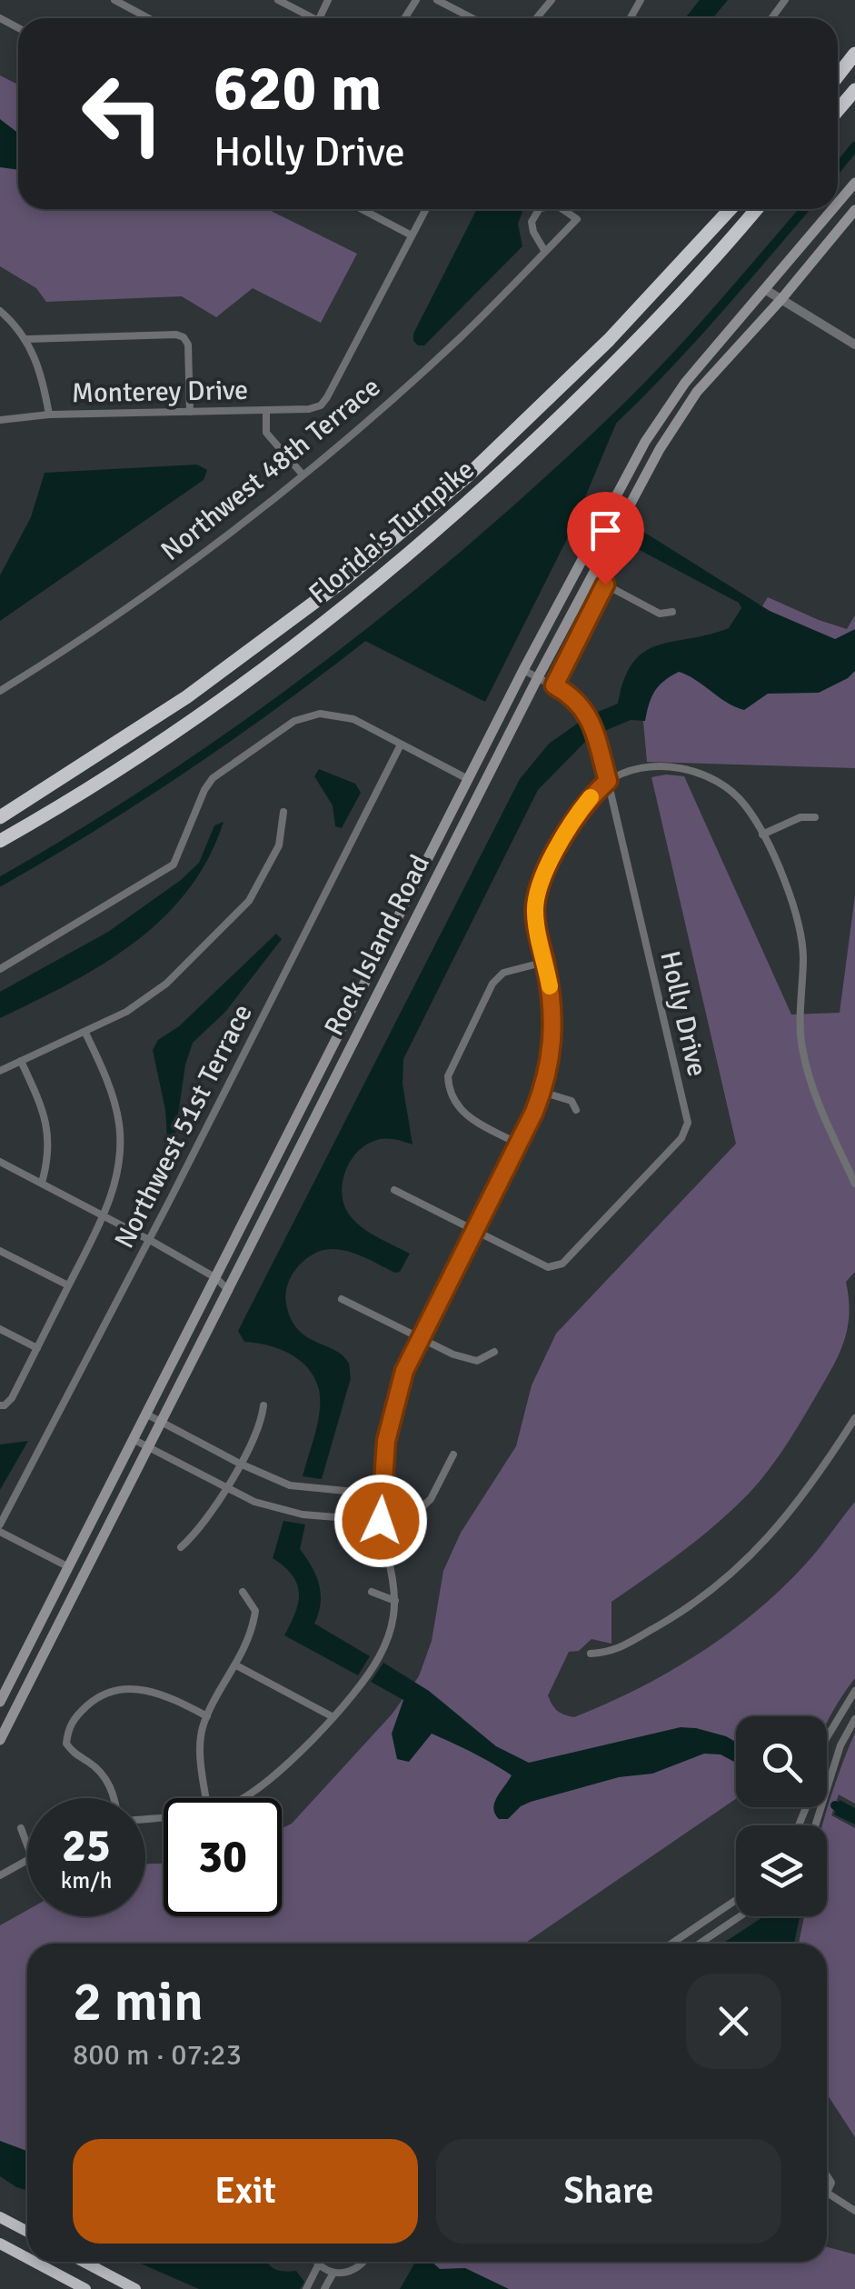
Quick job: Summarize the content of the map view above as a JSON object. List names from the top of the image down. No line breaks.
{"streets":{"highway":["Florida's Turnpike"],"main road":["Rock Island Road"],"street":["Monterey Drive","Northwest 48th Terrace","Holly Drive","Northwest 51st Terrace"]},"crossings":[["Rock Island Road","Holly Drive"]],"page":{"turn":["620 m","Holly Drive"],"speed":"25 km/h","limit":"30","heading":["2 min","800 m · 07:23"],"buttons":["Exit","Share"]}}
